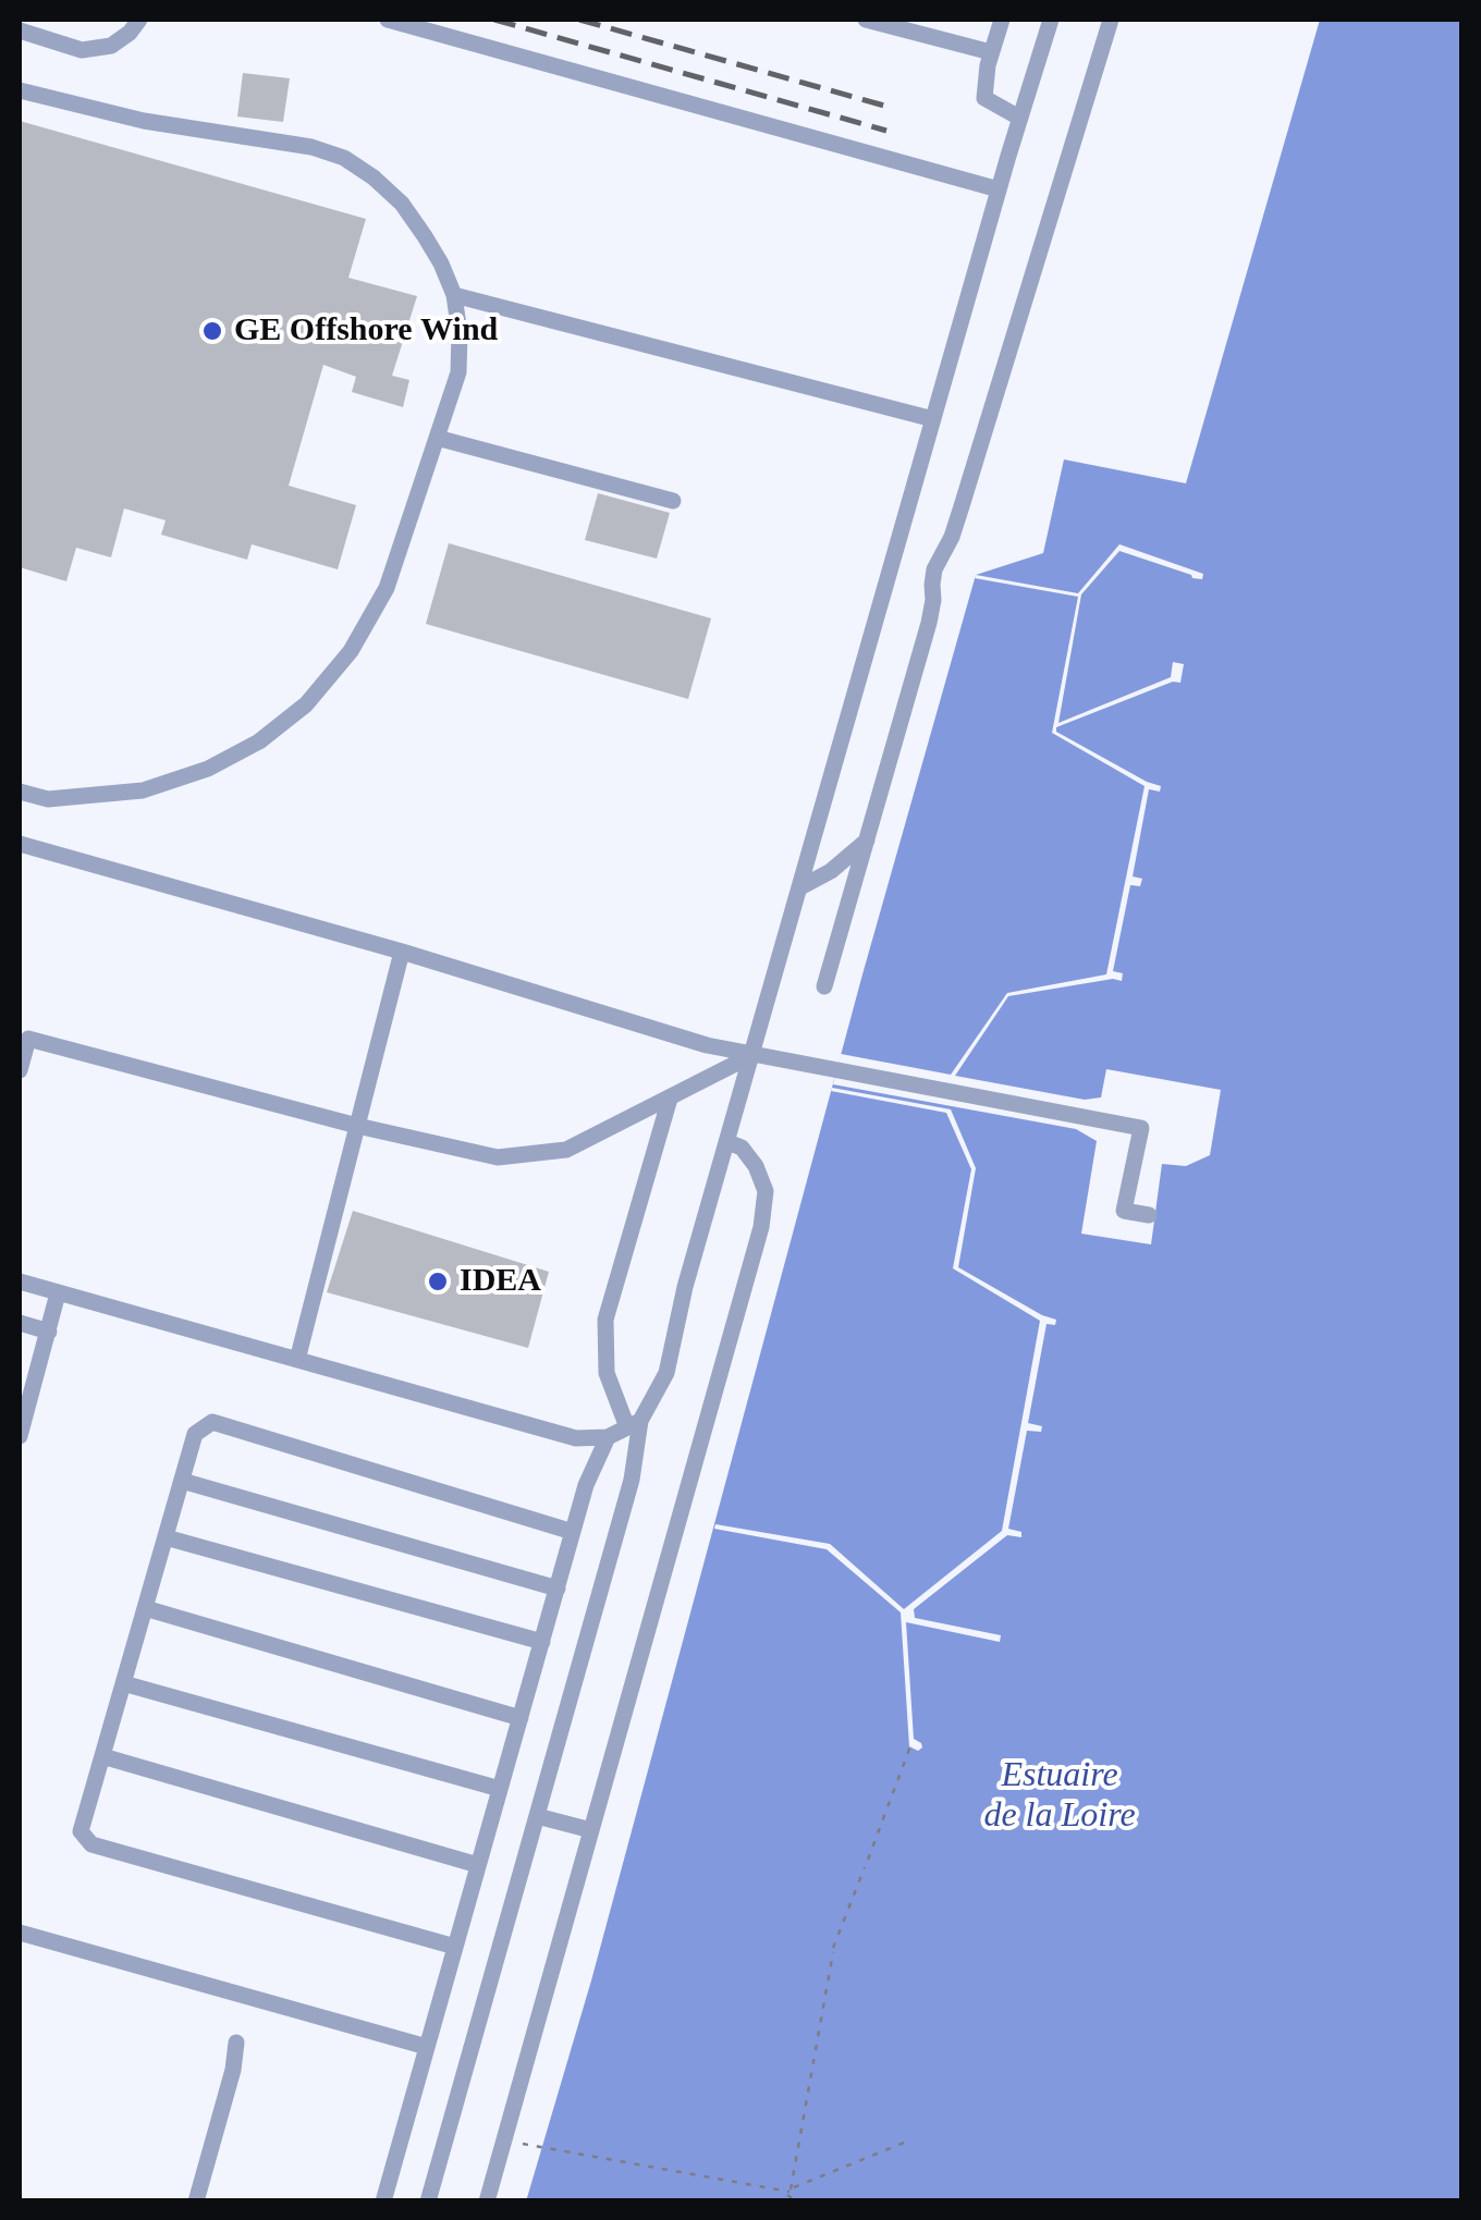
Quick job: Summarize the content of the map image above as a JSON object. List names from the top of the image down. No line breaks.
{"water":["Estuaire de la Loire"],"places":["GE Offshore Wind","IDEA"]}
